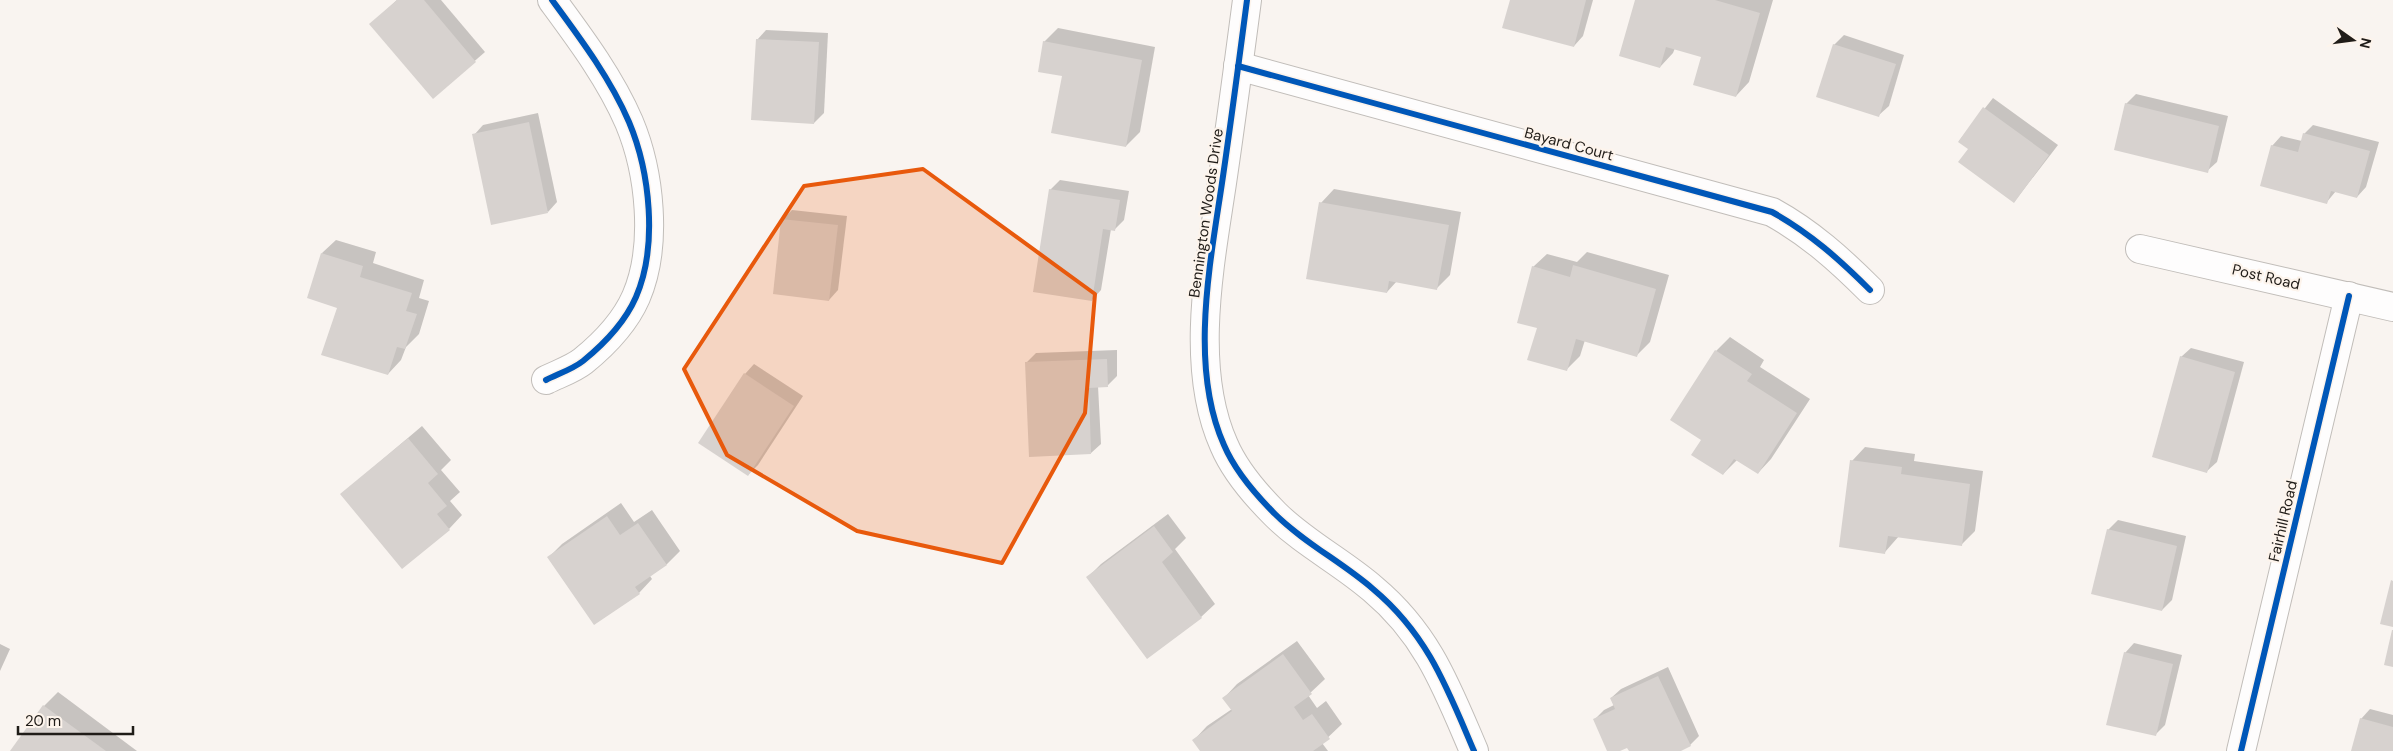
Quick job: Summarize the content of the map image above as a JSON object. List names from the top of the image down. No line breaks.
{"streets":{"street":["Bayard Court","Bennington Woods Drive","Post Road","Fairhill Road"]},"crossings":[["Bayard Court","Bennington Woods Drive"],["Post Road","Fairhill Road"]],"scale_bar":"20 m","north":"right"}
